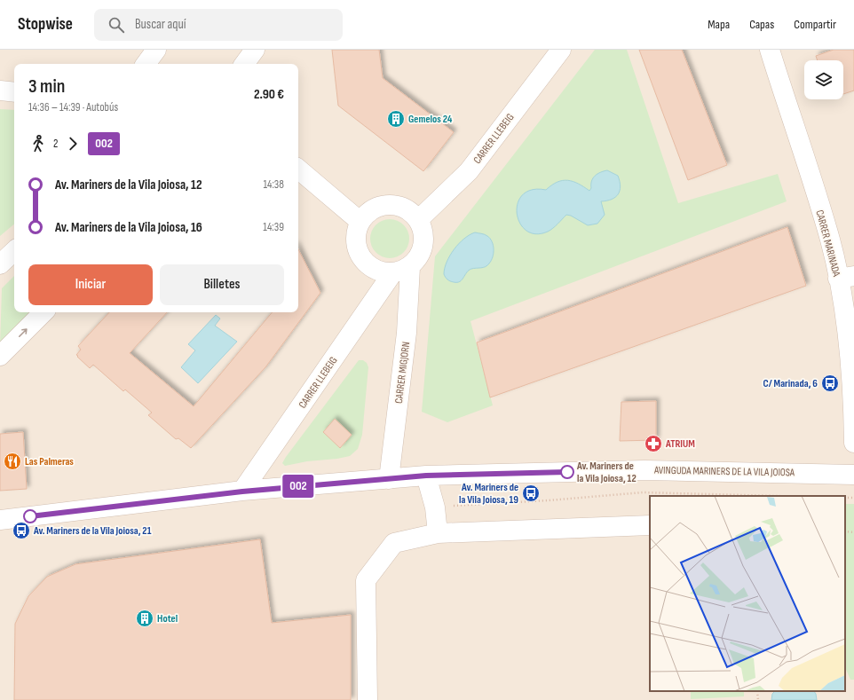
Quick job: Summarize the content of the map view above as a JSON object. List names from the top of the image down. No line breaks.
{"streets":{"street":["CARRER LLEBEIG","CARRER MARINADA","CARRER MIGJORN","AVINGUDA MARINERS DE LA VILA JOIOSA"]},"crossings":[["CARRER LLEBEIG","CARRER MIGJORN"],["CARRER LLEBEIG","AVINGUDA MARINERS DE LA VILA JOIOSA"],["CARRER MIGJORN","AVINGUDA MARINERS DE LA VILA JOIOSA"]],"places":{"building":["Gemelos 24","Hotel"],"bus stop":["C/ Marinada, 6","Av. Mariners de la Vila Joiosa, 19","Av. Mariners de la Vila Joiosa, 21"],"pharmacy":["ATRIUM"],"restaurant":["Las Palmeras"],"other":["Av. Mariners de la Vila Joiosa, 12"]},"lines":["bus line 002"],"page":{"header":"Stopwise","search":"Buscar aquí","nav":["Mapa","Capas","Compartir"],"on_map":"002","heading":["3 min","14:36 – 14:39 · Autobús","2.90 €"],"legs":["2","002"],"list":[{"name":"Av. Mariners de la Vila Joiosa, 12","value":"14:38"},{"name":"Av. Mariners de la Vila Joiosa, 16","value":"14:39"}],"buttons":["Iniciar","Billetes"]}}
